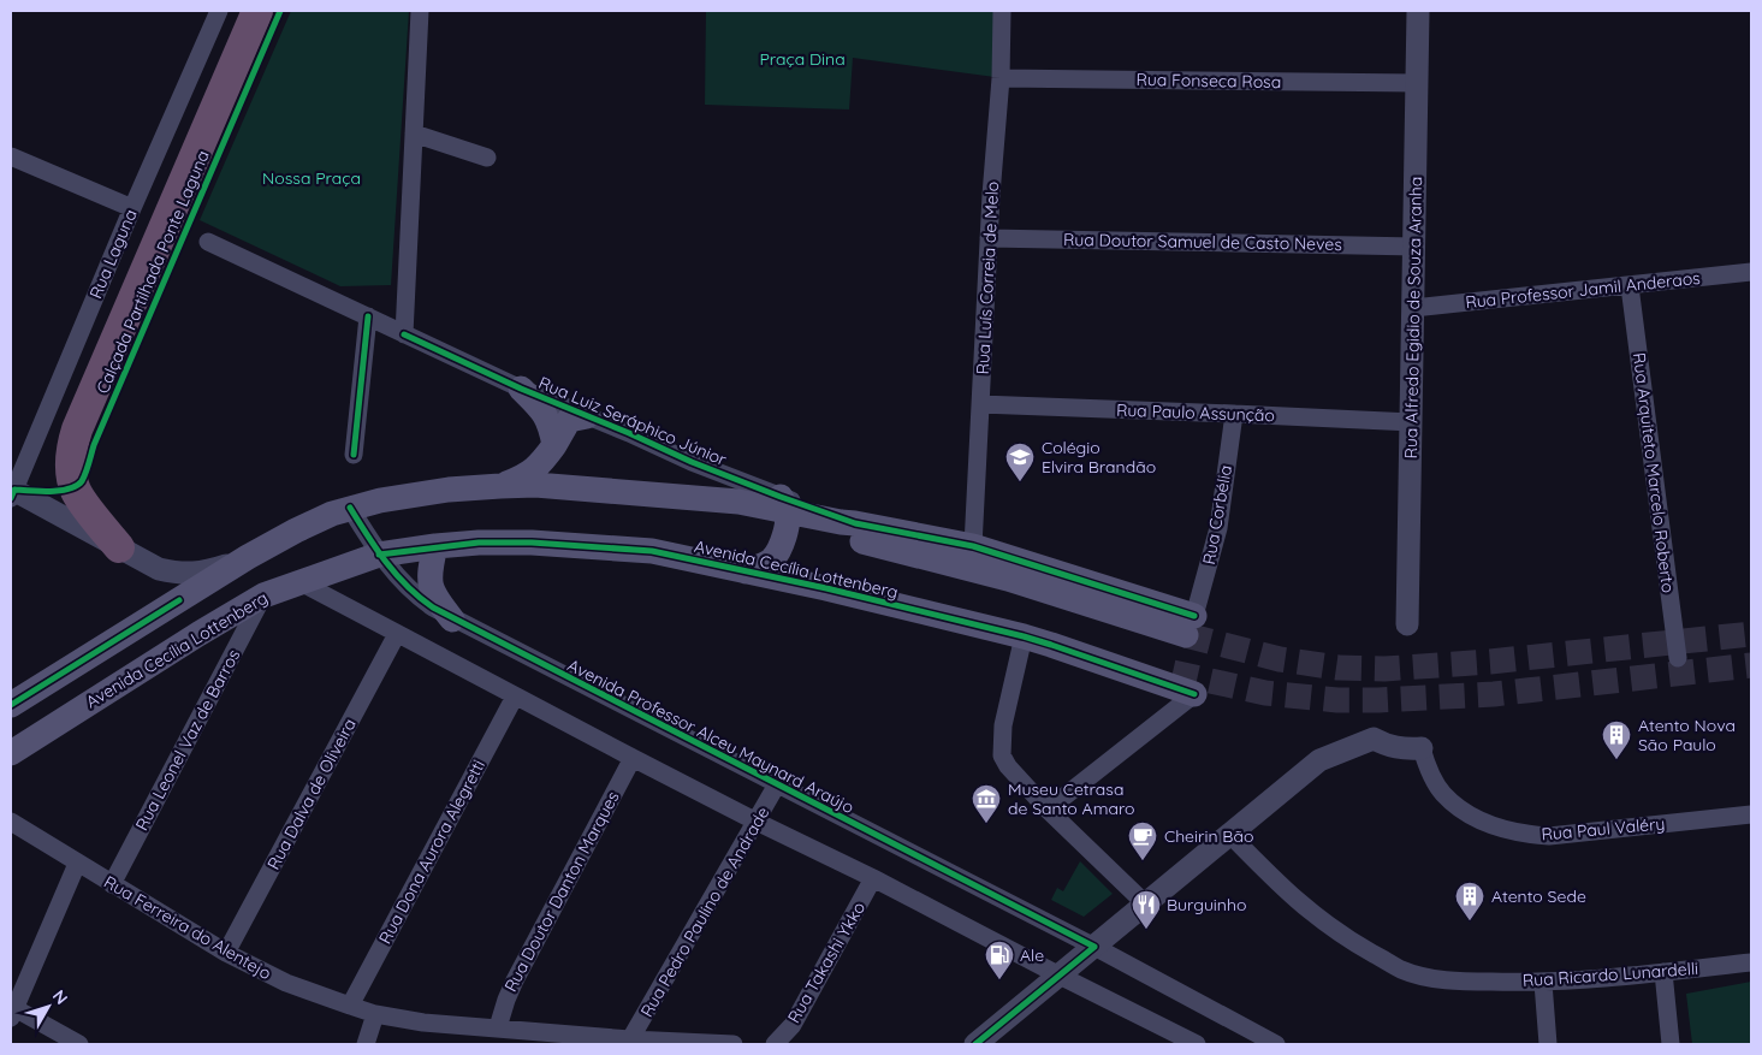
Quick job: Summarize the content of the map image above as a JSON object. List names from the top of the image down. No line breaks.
{"streets":{"main road":["Avenida Cecília Lottenberg"],"street":["Rua Fonseca Rosa","Rua Doutor Samuel de Casto Neves","Rua Laguna","Rua Luís Correia de Melo","Rua Professor Jamil Anderaos","Rua Alfredo Egidio de Souza Aranha","Rua Paulo Assunção","Rua Luiz Seráphico Júnior","Rua Arquiteto Marcelo Roberto","Rua Corbélia","Avenida Professor Alceu Maynard Araújo","Rua Leonel Vaz de Barros","Rua Dalva de Oliveira","Rua Paul Valéry","Rua Dona Aurora Alegretti","Rua Doutor Danton Marques","Rua Pedro Paulino de Andrade","Rua Ferreira do Alentejo","Rua Takashi Ykko","Rua Ricardo Lunardelli"],"cycle path":["Calçada Partilhada Ponte Laguna"]},"crossings":[["Rua Fonseca Rosa","Rua Luís Correia de Melo"],["Rua Fonseca Rosa","Rua Alfredo Egidio de Souza Aranha"],["Rua Doutor Samuel de Casto Neves","Rua Luís Correia de Melo"],["Rua Doutor Samuel de Casto Neves","Rua Alfredo Egidio de Souza Aranha"],["Rua Luís Correia de Melo","Rua Paulo Assunção"],["Rua Professor Jamil Anderaos","Rua Alfredo Egidio de Souza Aranha"],["Rua Professor Jamil Anderaos","Rua Arquiteto Marcelo Roberto"],["Rua Alfredo Egidio de Souza Aranha","Rua Paulo Assunção"],["Rua Paulo Assunção","Rua Corbélia"],["Avenida Cecília Lottenberg","Avenida Professor Alceu Maynard Araújo"],["Avenida Cecília Lottenberg","Rua Leonel Vaz de Barros"],["Avenida Professor Alceu Maynard Araújo","Rua Pedro Paulino de Andrade"],["Rua Leonel Vaz de Barros","Rua Ferreira do Alentejo"],["Rua Dalva de Oliveira","Rua Ferreira do Alentejo"],["Rua Dona Aurora Alegretti","Rua Ferreira do Alentejo"],["Rua Doutor Danton Marques","Rua Ferreira do Alentejo"],["Rua Pedro Paulino de Andrade","Rua Ferreira do Alentejo"]],"parks":["Praça Dina","Nossa Praça"],"places":{"school or university":["Colégio Elvira Brandão"],"building":["Atento Nova São Paulo","Atento Sede"],"museum":["Museu Cetrasa de Santo Amaro"],"cafe":["Cheirin Bão"],"restaurant":["Burguinho"],"fuel station":["Ale"]},"north":"top right"}
